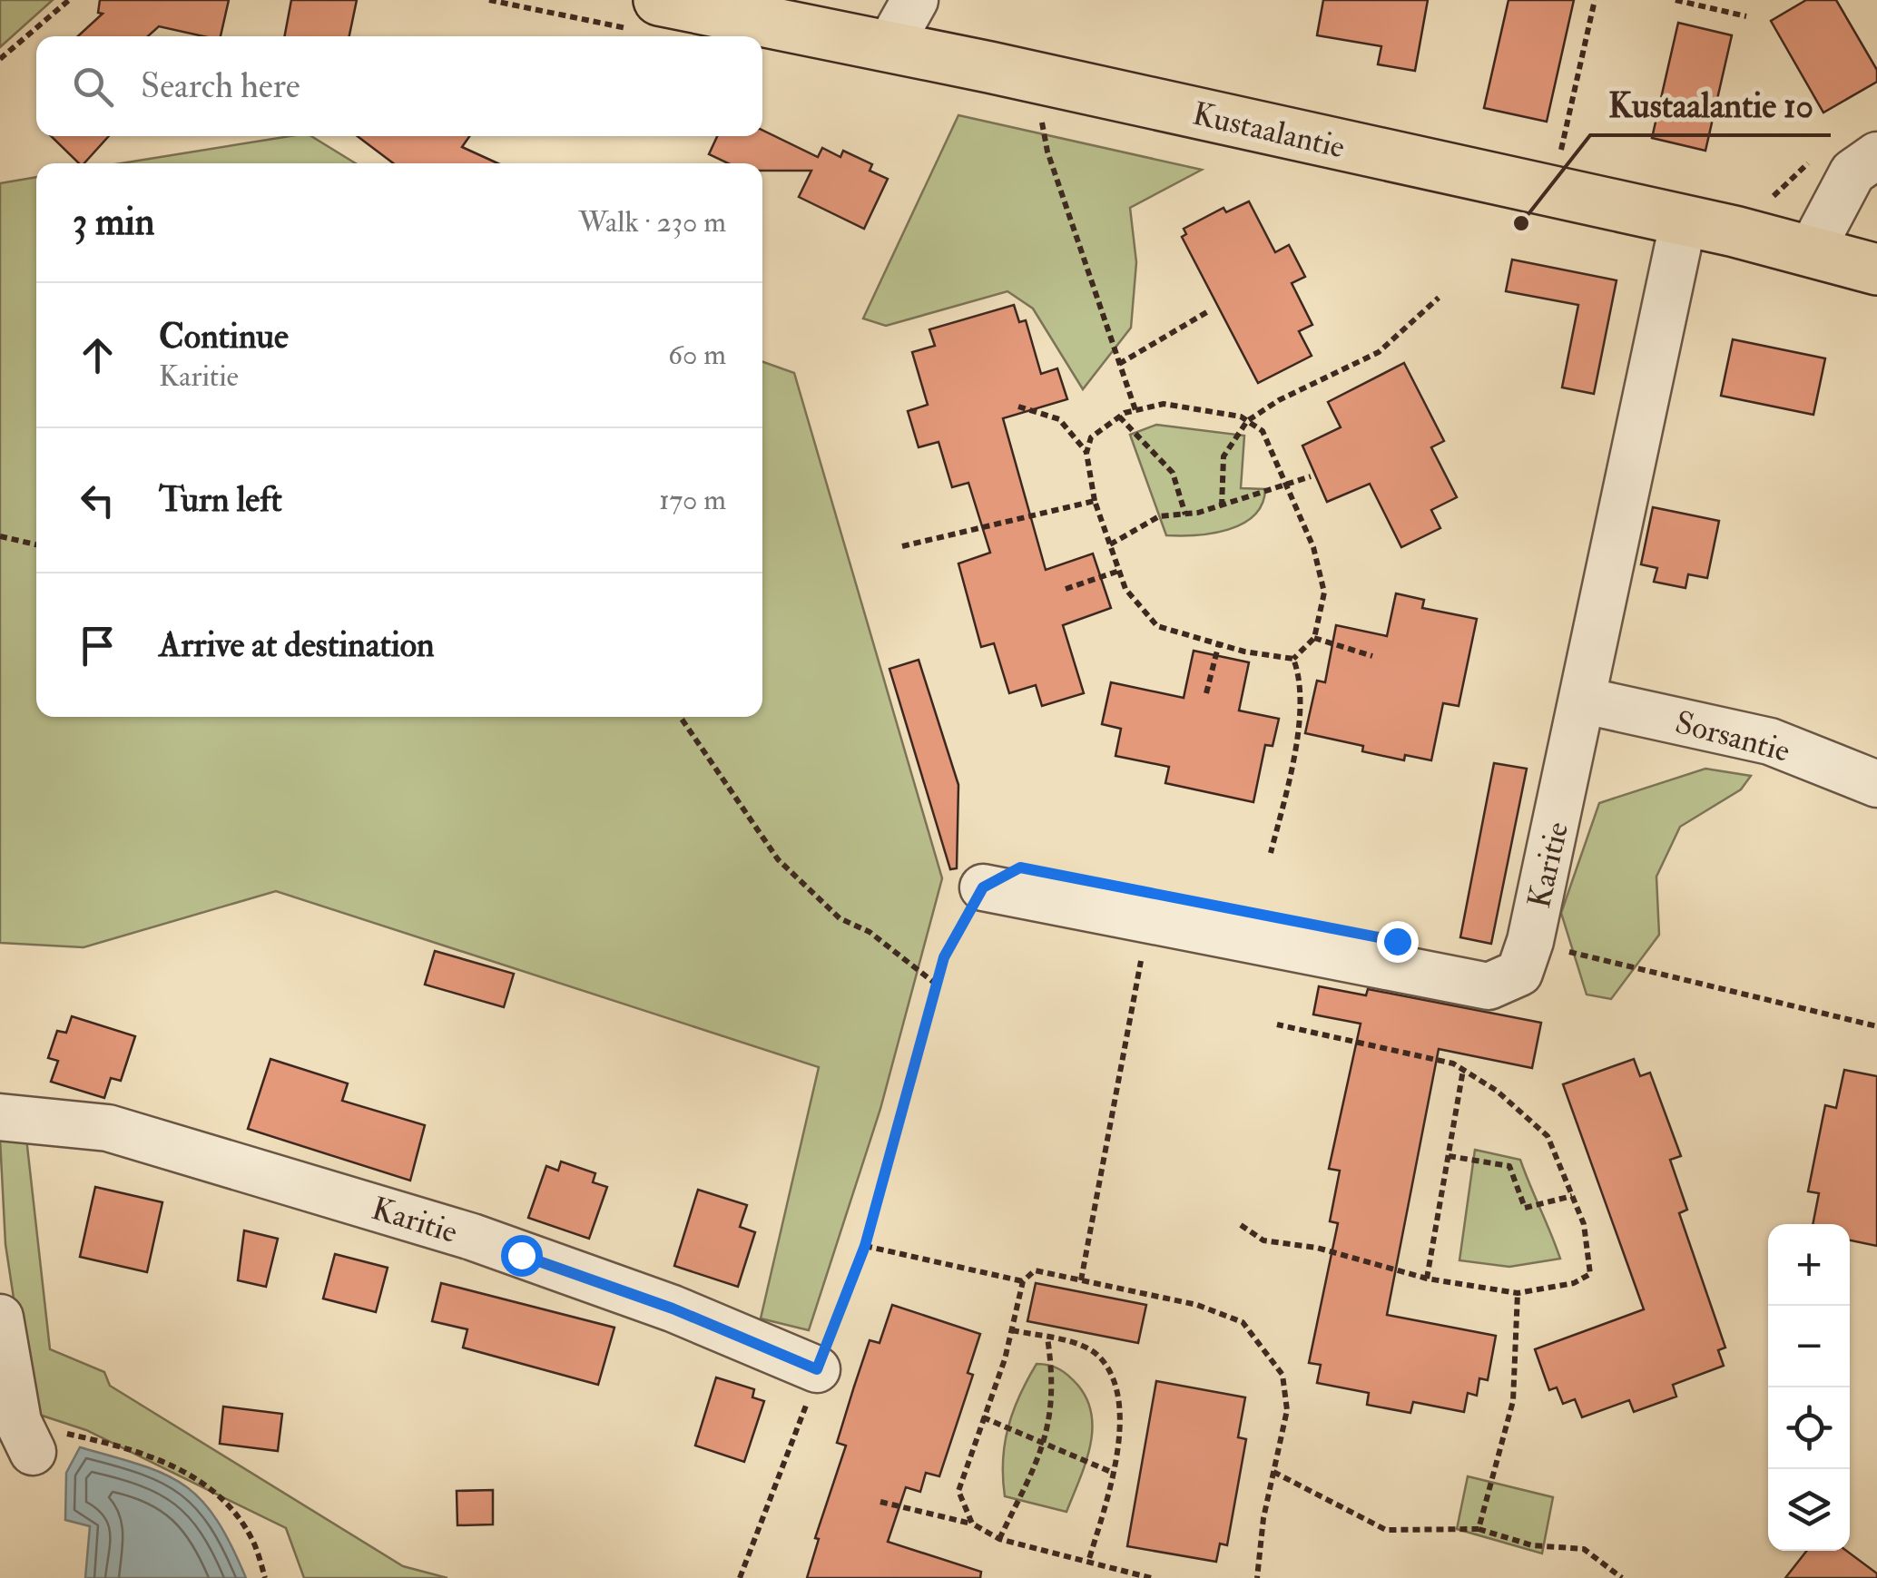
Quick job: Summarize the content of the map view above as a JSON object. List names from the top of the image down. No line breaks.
{"streets":{"main road":["Kustaalantie"],"street":["Sorsantie","Karitie"]},"crossings":[["Kustaalantie","Karitie"],["Sorsantie","Karitie"]],"places":["Kustaalantie 10"],"page":{"search":"Search here","heading":["3 min","Walk · 230 m"],"list":[["Continue","Karitie","60 m"],["Turn left","170 m"],"Arrive at destination"],"map_buttons":["+","−"]}}
